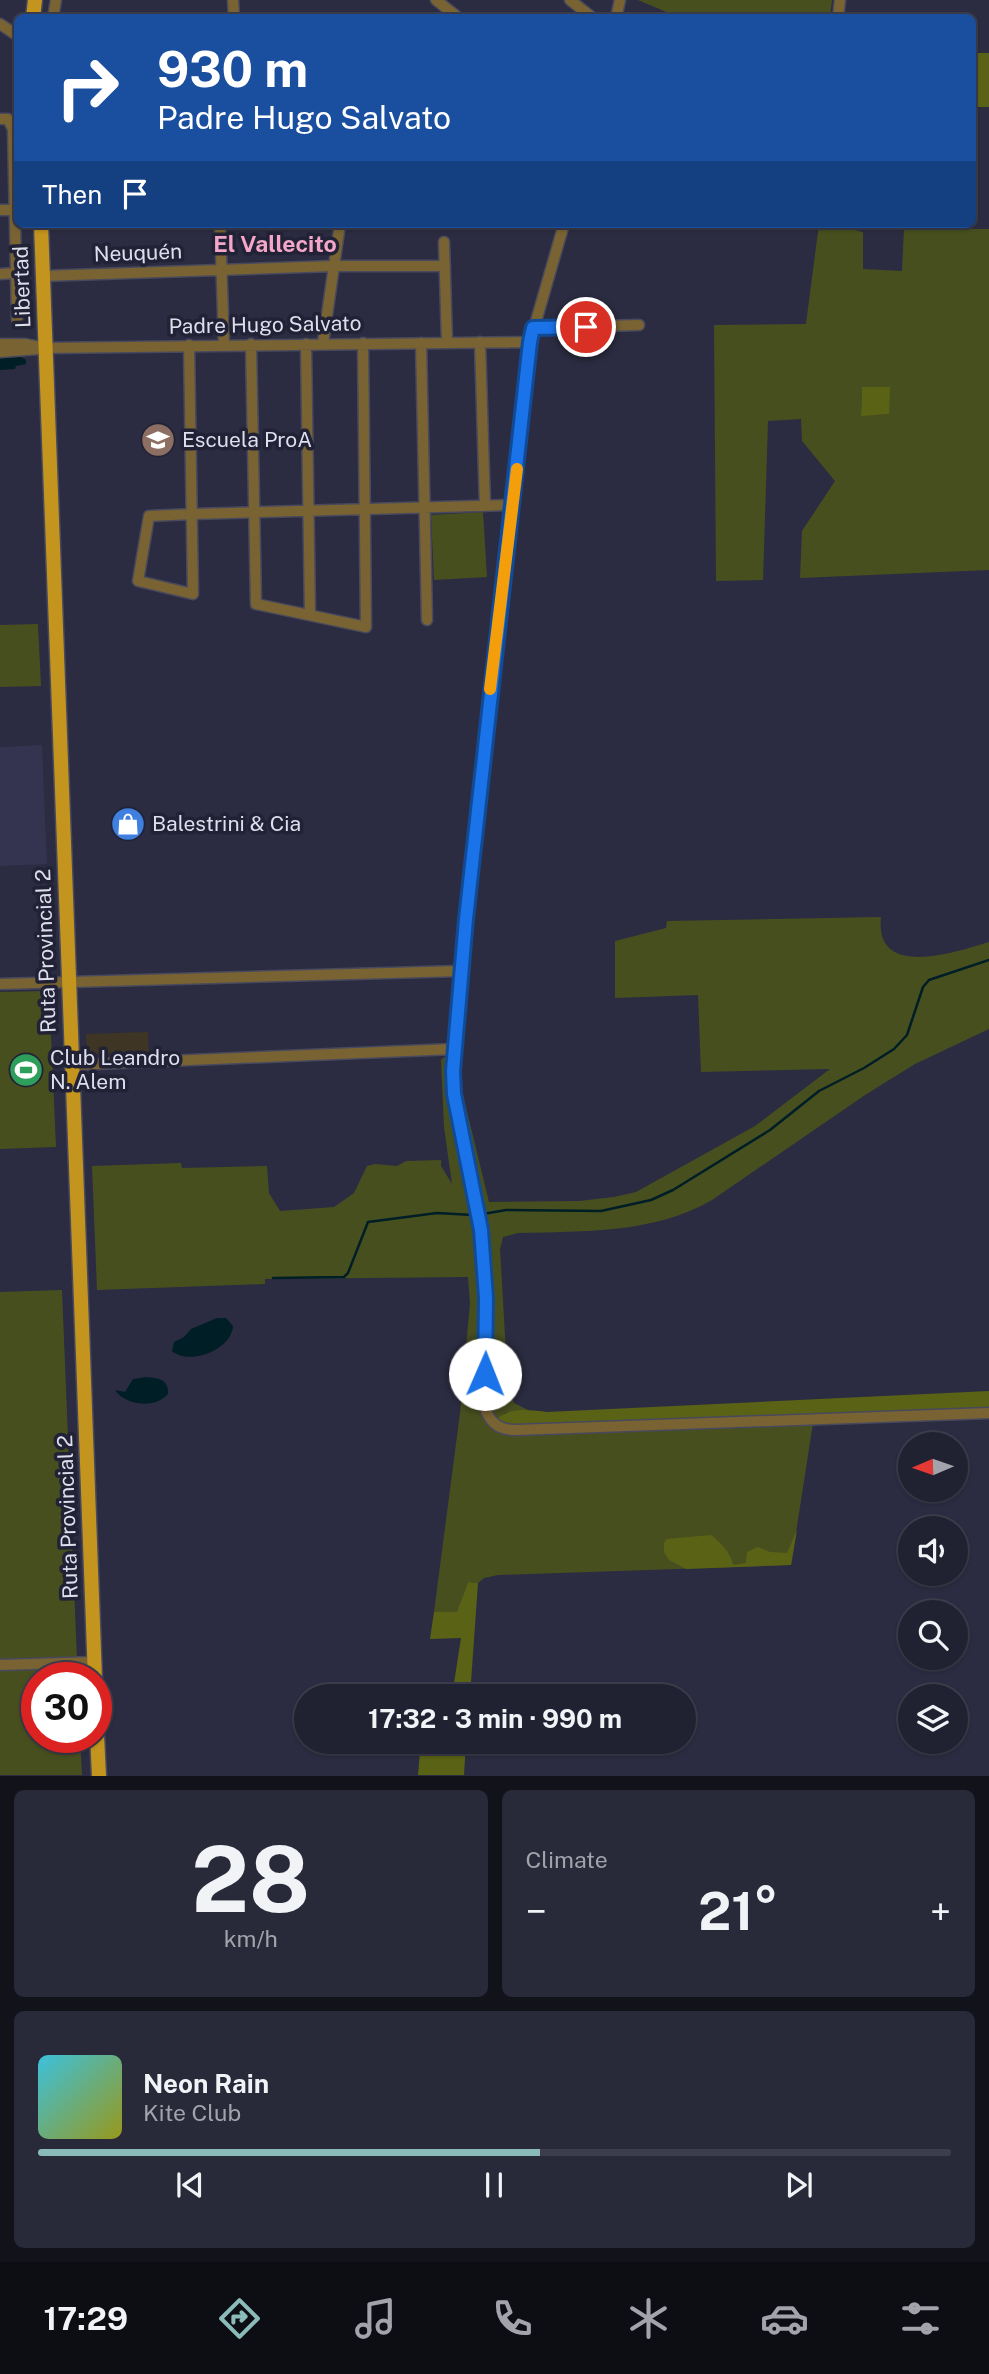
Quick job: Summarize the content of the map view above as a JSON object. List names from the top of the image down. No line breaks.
{"streets":{"main road":["Libertad","Ruta Provincial 2"],"street":["Neuquén","Padre Hugo Salvato"]},"crossings":[["Neuquén","Libertad"],["Libertad","Padre Hugo Salvato"],["Libertad","Ruta Provincial 2"],["Padre Hugo Salvato","Ruta Provincial 2"]],"districts":["El Vallecito"],"places":{"school or university":["Escuela ProA"],"shop":["Balestrini & Cia"],"sports":["Club Leandro N. Alem"]},"north":"left","page":{"turn":["930 m","Padre Hugo Salvato"],"then":"Then","limit":"30","trip":"17:32 · 3 min · 990 m","tile":[["28","km/h"],"Climate"],"heat":["−","21°","+"],"song":["Neon Rain","Kite Club"],"tabs":"17:29"}}
